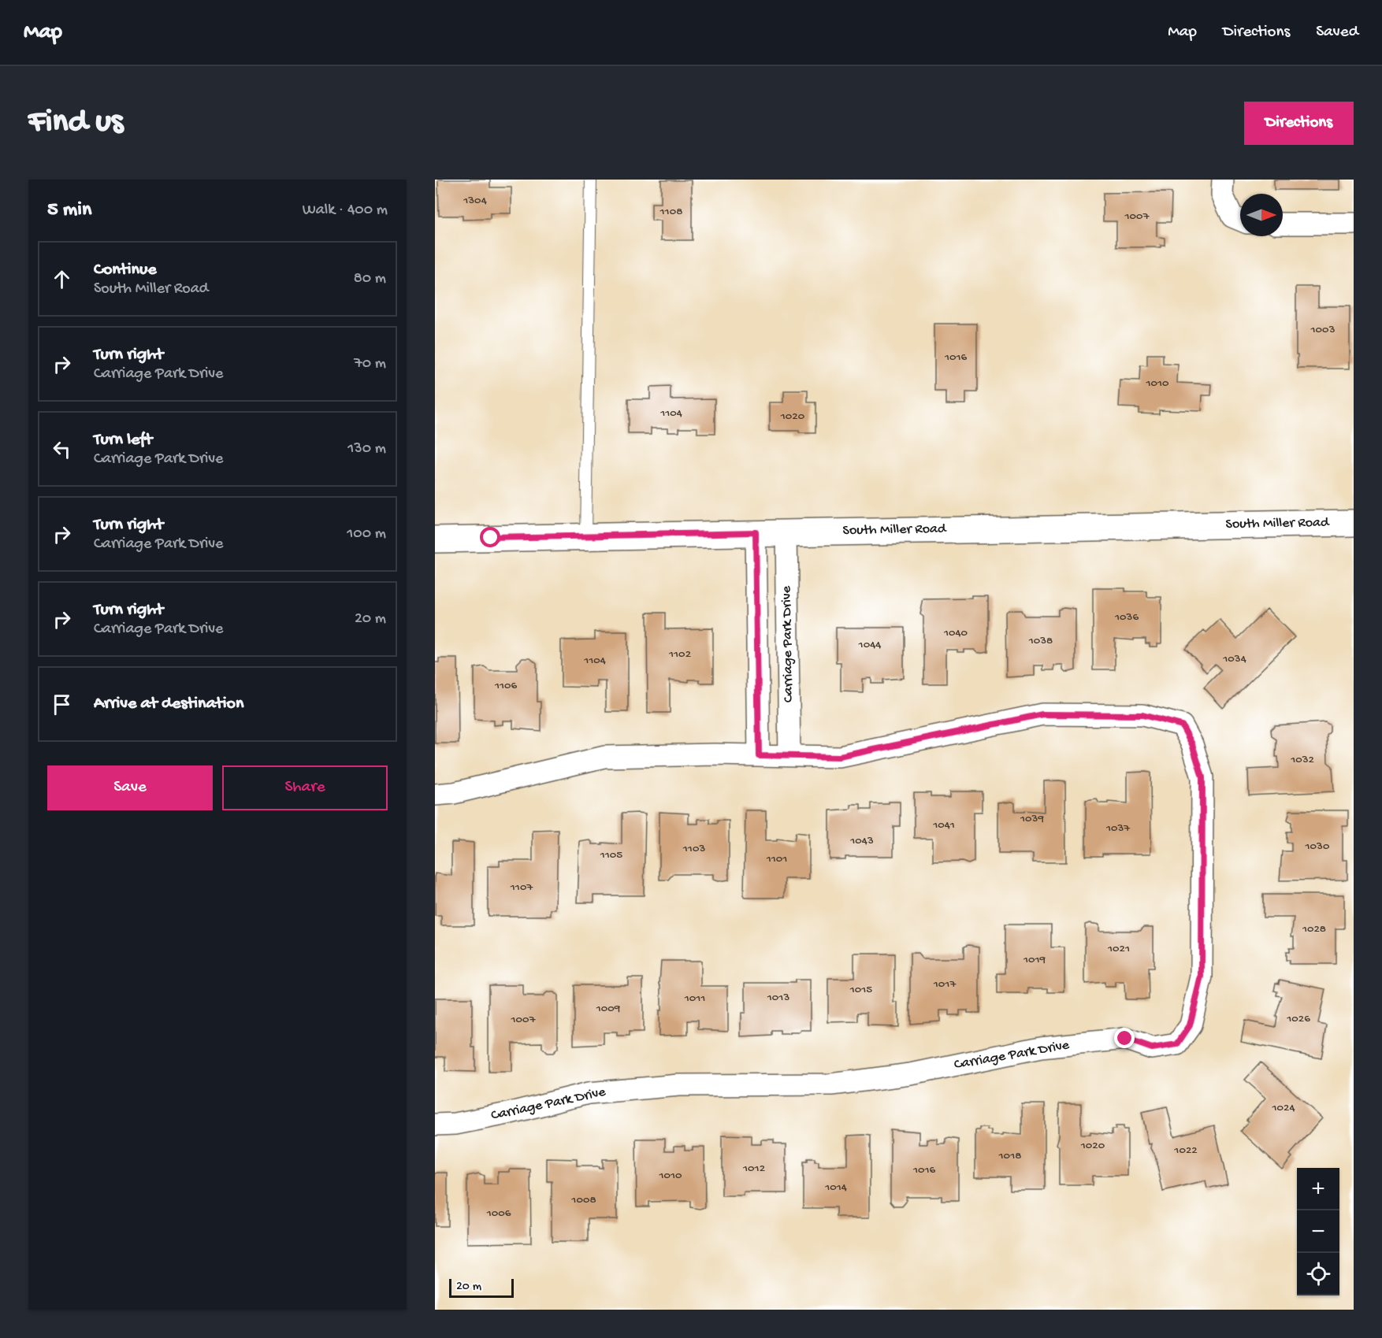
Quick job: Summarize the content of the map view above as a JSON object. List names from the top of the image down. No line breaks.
{"streets":{"street":["South Miller Road","Carriage Park Drive"]},"crossings":[["South Miller Road","Carriage Park Drive"]],"house_numbers":["1304","1108","1007","1003","1016","1010","1104","1020","1036","1040","1038","1044","1102","1034","1104","1106","1032","1039","1041","1037","1043","1030","1103","1105","1101","1107","1028","1021","1019","1017","1015","1013","1011","1009","1026","1007","1024","1020","1022","1018","1012","1016","1010","1014","1008","1006"],"scale_bar":"20 m","north":"right","page":{"header":"Map","nav":["Map","Directions","Saved"],"buttons":["Directions",["Save","Share"]],"title":"Find us","heading":["5 min","Walk · 400 m"],"list":[["Continue","South Miller Road","80 m"],["Turn right","Carriage Park Drive","70 m"],["Turn left","Carriage Park Drive","130 m"],["Turn right","Carriage Park Drive","100 m"],["Turn right","Carriage Park Drive","20 m"],"Arrive at destination"],"map_buttons":["+","−"],"scale":"20 m"}}
